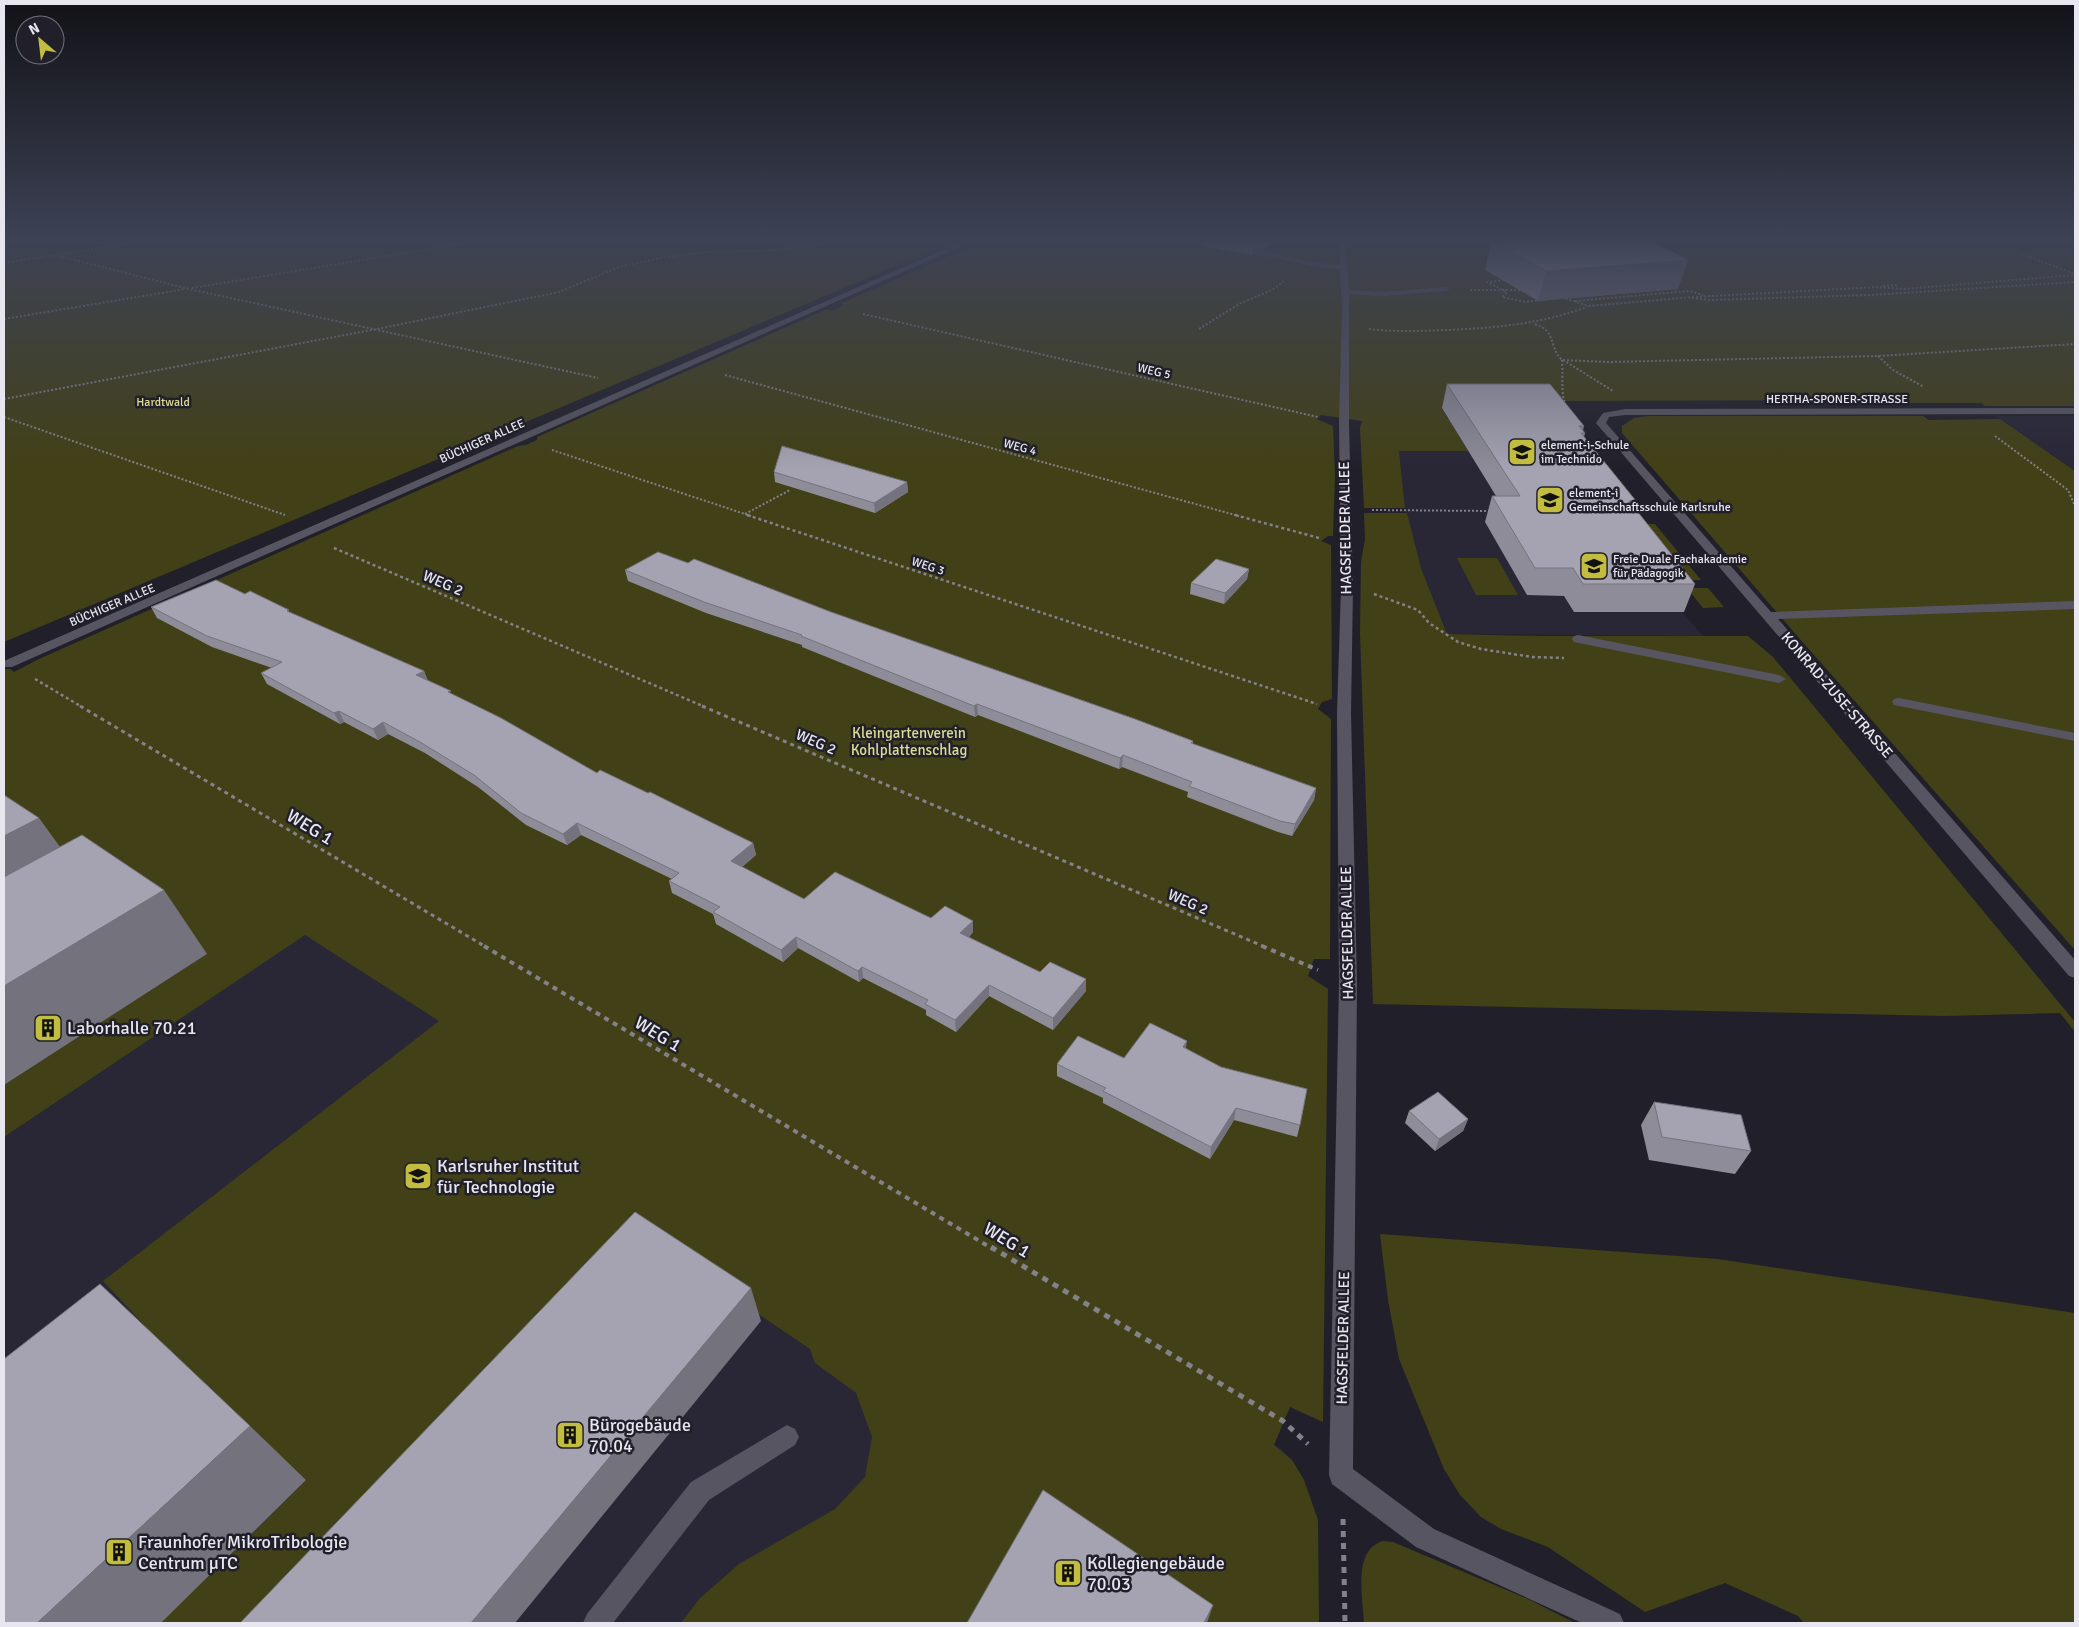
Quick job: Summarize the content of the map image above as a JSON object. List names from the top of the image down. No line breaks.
{"streets":{"street":["HERTHA-SPONER-STRASSE","BÜCHIGER ALLEE","HAGSFELDER ALLEE","KONRAD-ZUSE-STRASSE"],"path":["WEG 5","WEG 4","WEG 3","WEG 2","WEG 1"]},"crossings":[["HERTHA-SPONER-STRASSE","KONRAD-ZUSE-STRASSE"],["BÜCHIGER ALLEE","WEG 4"],["WEG 4","HAGSFELDER ALLEE"]],"parks":["Hardtwald","Kleingartenverein Kohlplattenschlag"],"places":{"school or university":["element-i-Schule im Technido","element-i Gemeinschaftsschule Karlsruhe","Freie Duale Fachakademie für Pädagogik","Karlsruher Institut für Technologie"],"building":["Laborhalle 70.21","Bürogebäude 70.04","Fraunhofer MikroTribologie Centrum µTC","Kollegiengebäude 70.03"]},"north":"top left"}
